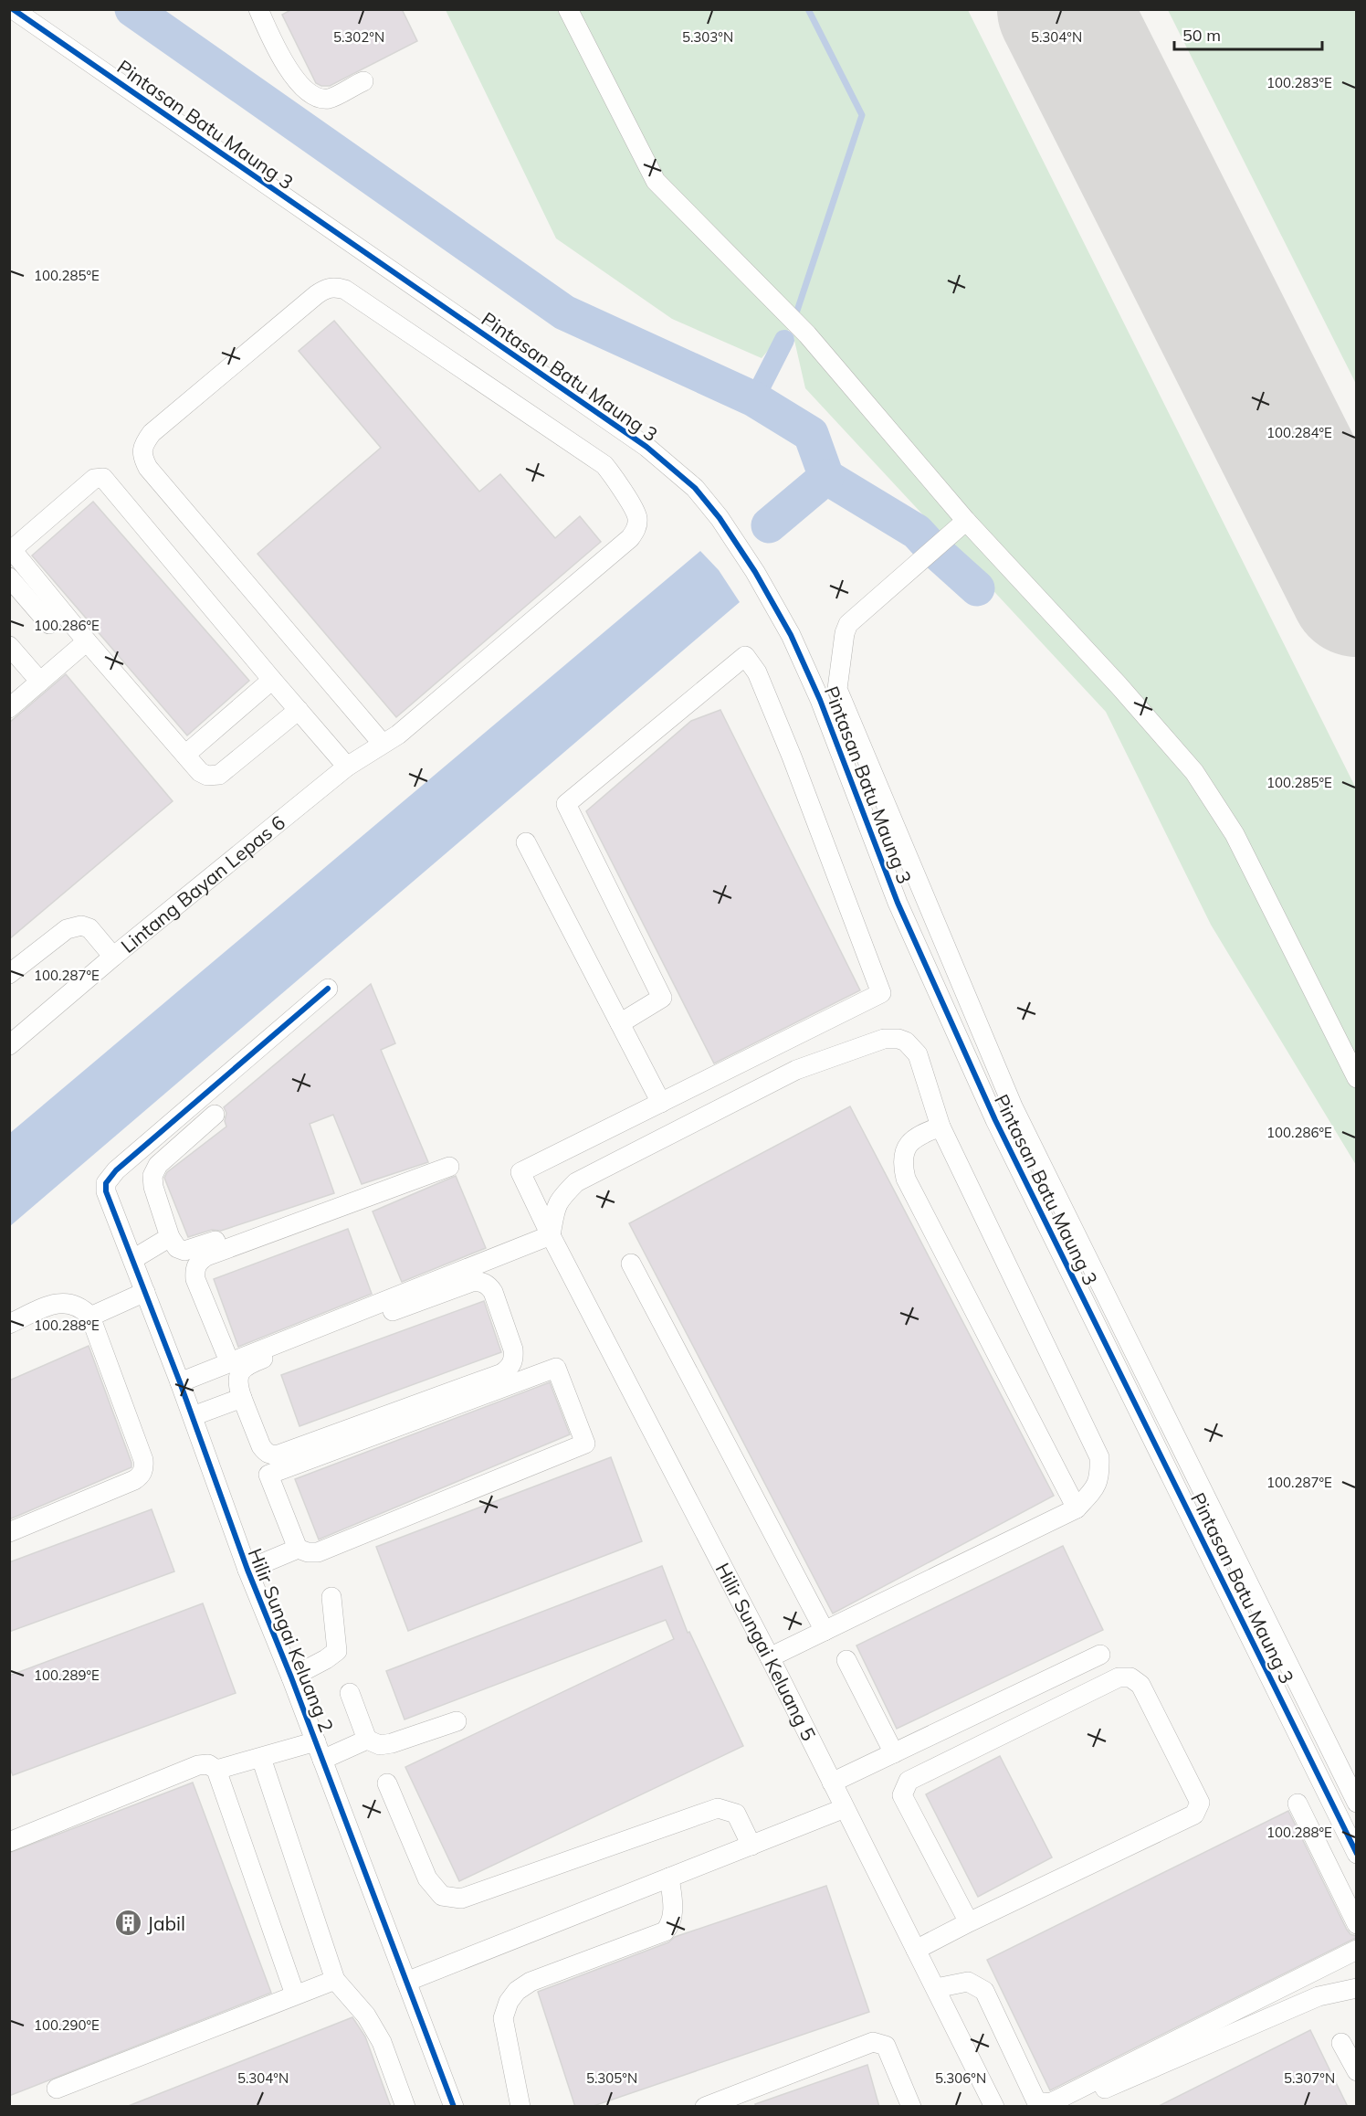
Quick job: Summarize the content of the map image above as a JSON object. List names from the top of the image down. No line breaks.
{"streets":{"street":["Pintasan Batu Maung 3","Lintang Bayan Lepas 6","Hilir Sungai Keluang 2","Hilir Sungai Keluang 5"]},"places":{"building":["Jabil"]},"scale_bar":"50 m","coordinates":["5.304°N","5.302°N","5.303°N","100.283°E","100.285°E","100.284°E","100.286°E","100.287°E","100.288°E","100.289°E","100.290°E","5.305°N","5.306°N","5.307°N"]}
